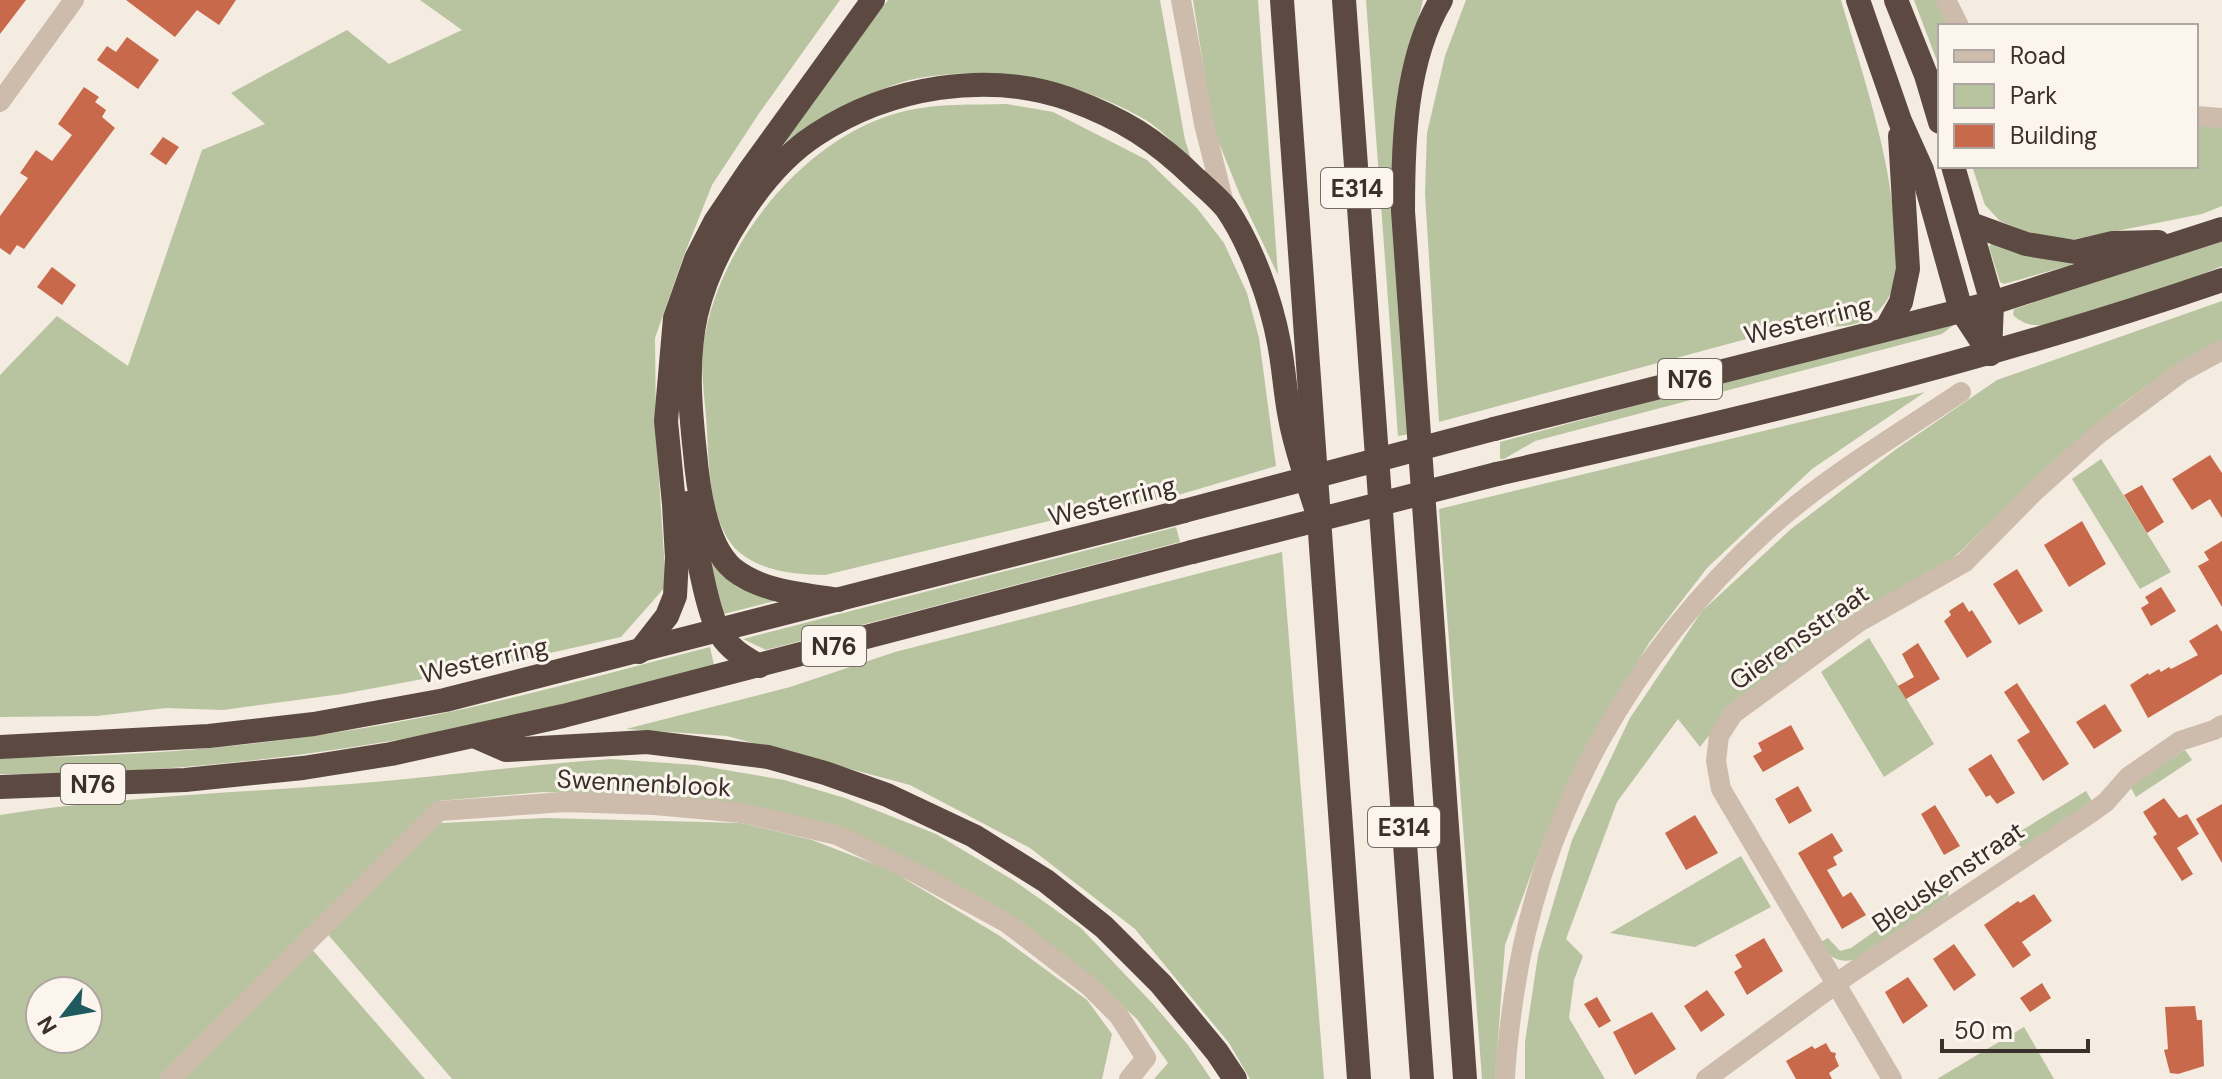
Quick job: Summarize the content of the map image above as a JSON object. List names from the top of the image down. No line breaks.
{"streets":{"highway":["E314","Westerring","N76"],"street":["Gierensstraat","Swennenblook","Bleuskenstraat"]},"crossings":[["Gierensstraat","Bleuskenstraat"]],"legend":["Road","Park","Building"],"scale_bar":"50 m","north":"bottom left"}
